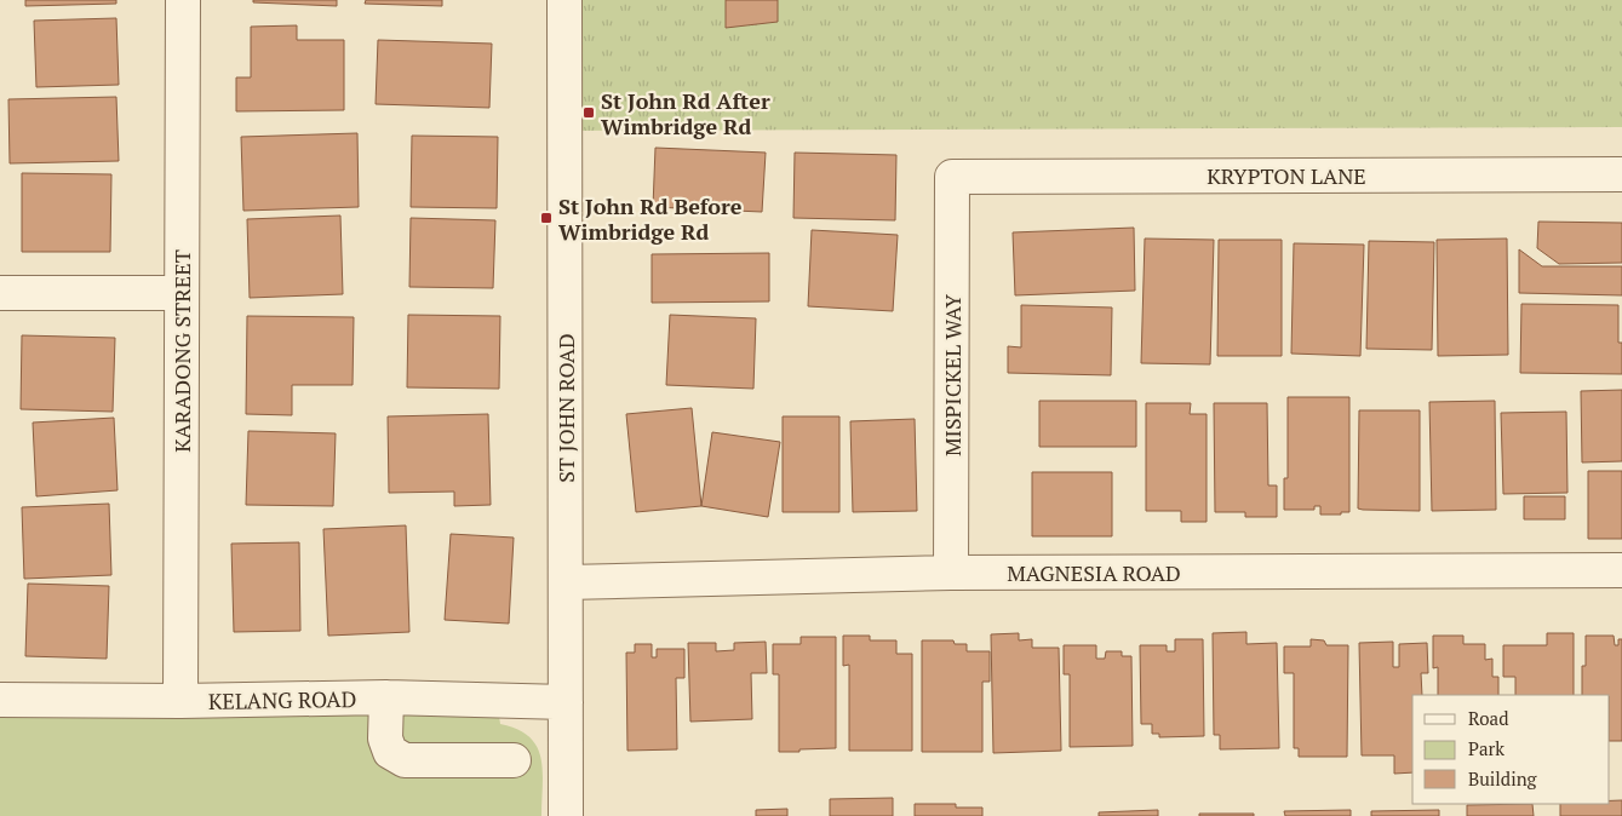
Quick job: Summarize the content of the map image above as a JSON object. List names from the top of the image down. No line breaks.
{"streets":{"street":["KRYPTON LANE","KARADONG STREET","MISPICKEL WAY","ST JOHN ROAD","MAGNESIA ROAD","KELANG ROAD"]},"crossings":[["KRYPTON LANE","MISPICKEL WAY"],["KARADONG STREET","KELANG ROAD"],["MISPICKEL WAY","MAGNESIA ROAD"],["ST JOHN ROAD","MAGNESIA ROAD"],["ST JOHN ROAD","KELANG ROAD"]],"places":{"transit":["St John Rd After Wimbridge Rd","St John Rd Before Wimbridge Rd"]},"legend":["Road","Park","Building"]}
